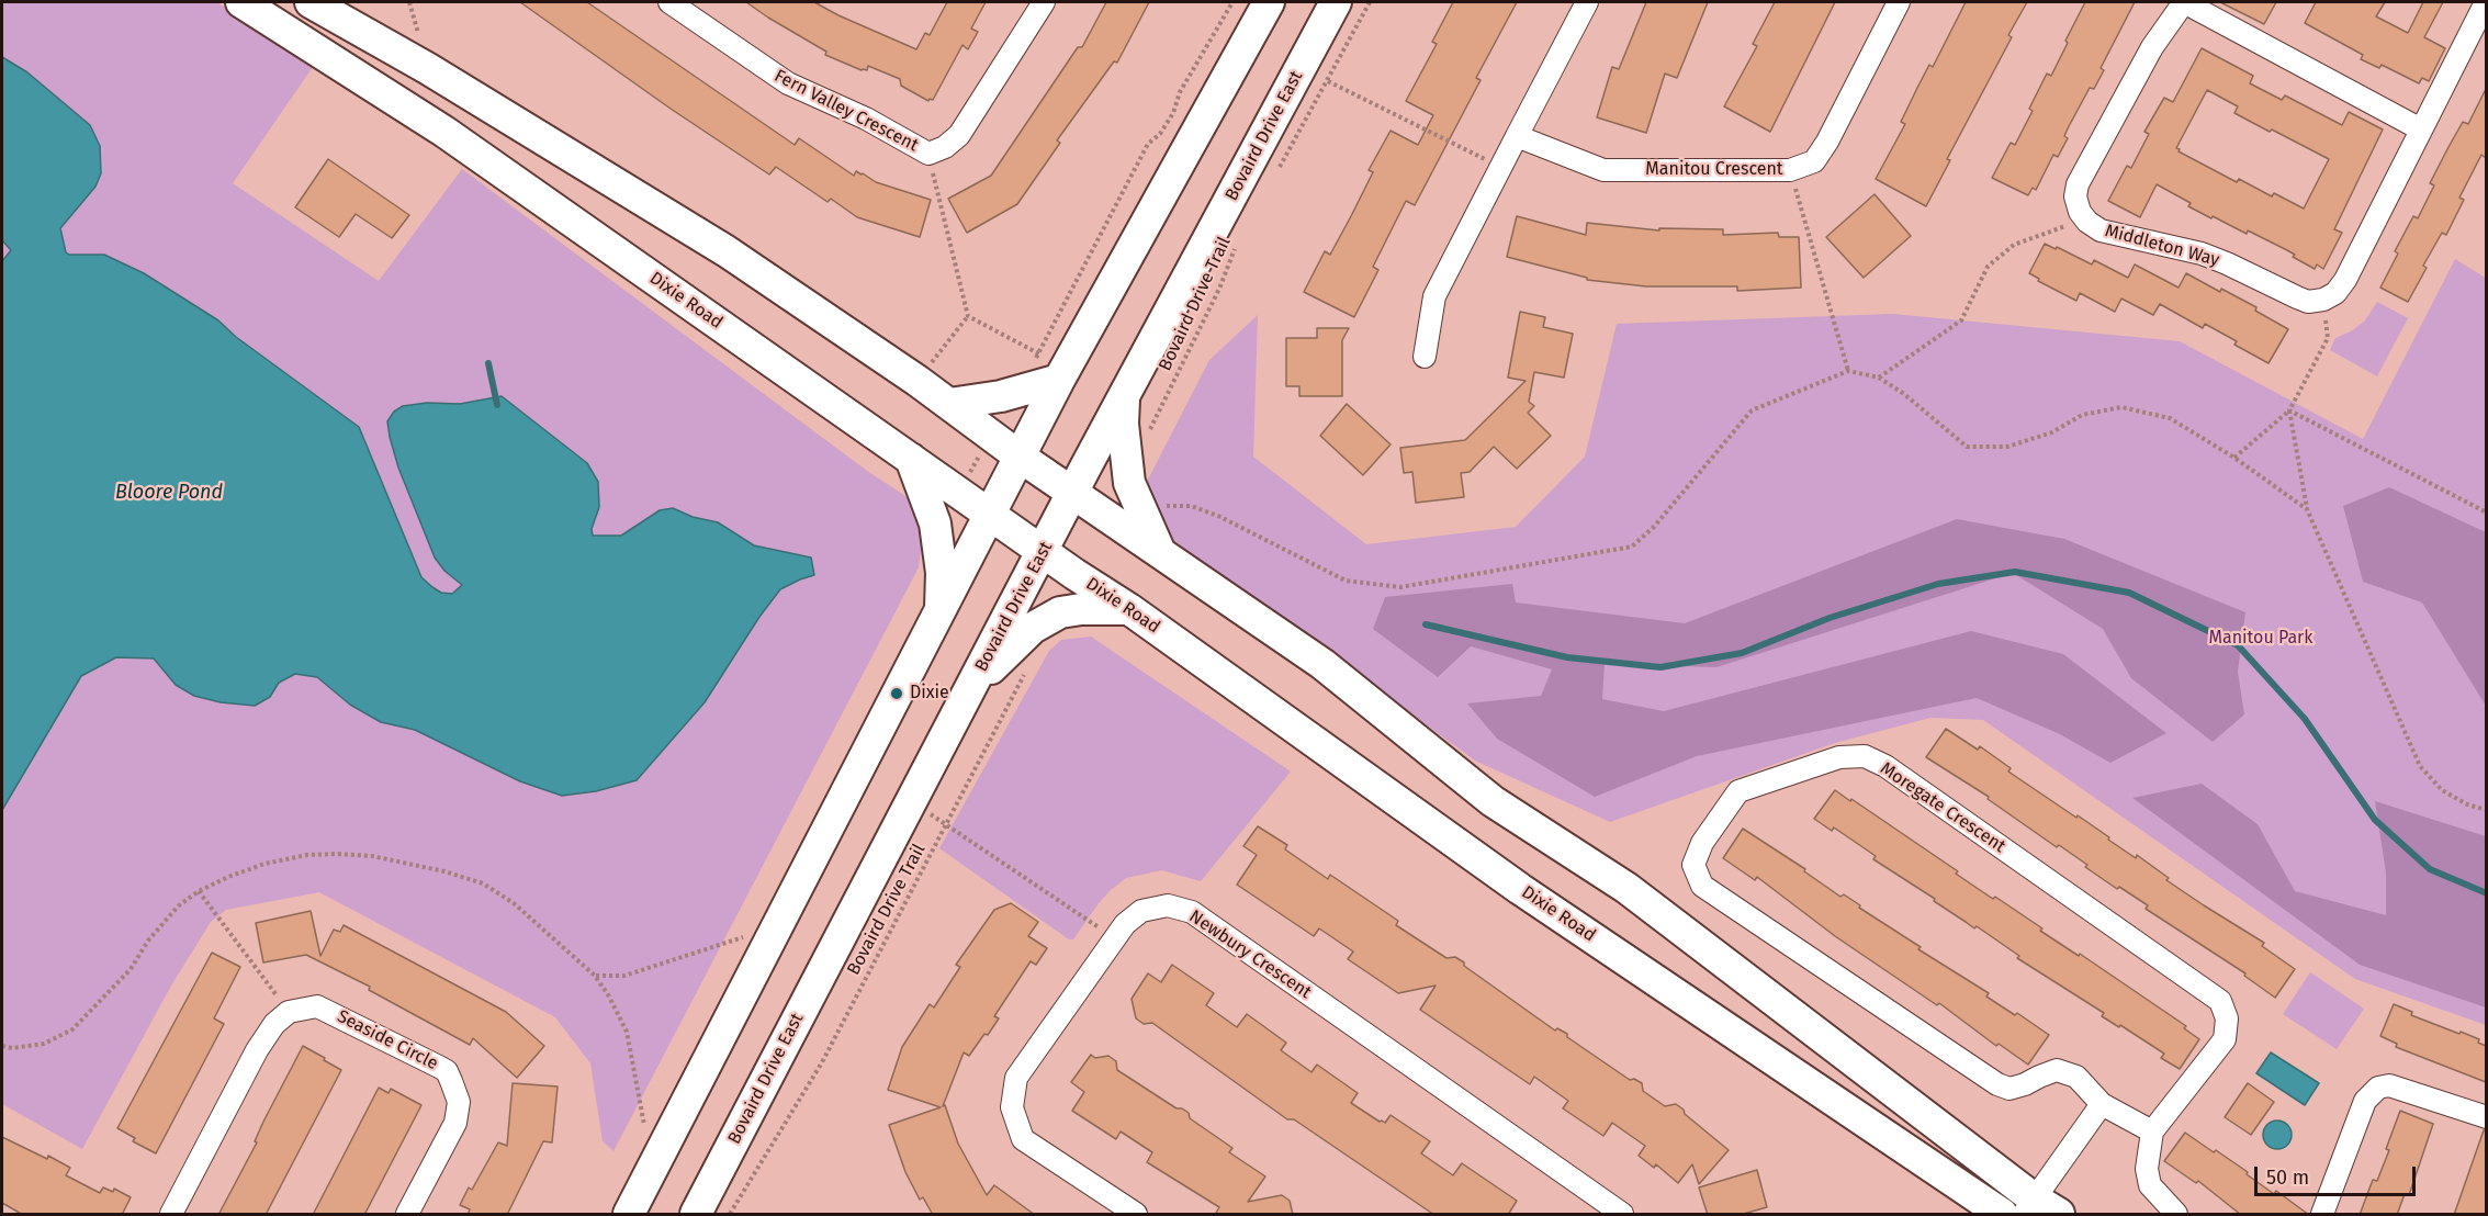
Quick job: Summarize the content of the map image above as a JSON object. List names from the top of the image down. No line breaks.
{"streets":{"main road":["Bovaird Drive East","Dixie Road"],"street":["Fern Valley Crescent","Manitou Crescent","Middleton Way","Moregate Crescent","Newbury Crescent","Seaside Circle"],"path":["Bovaird Drive Trail"]},"crossings":[["Bovaird Drive East","Dixie Road"]],"water":["Bloore Pond"],"parks":["Manitou Park"],"places":["Dixie"],"scale_bar":"50 m"}
